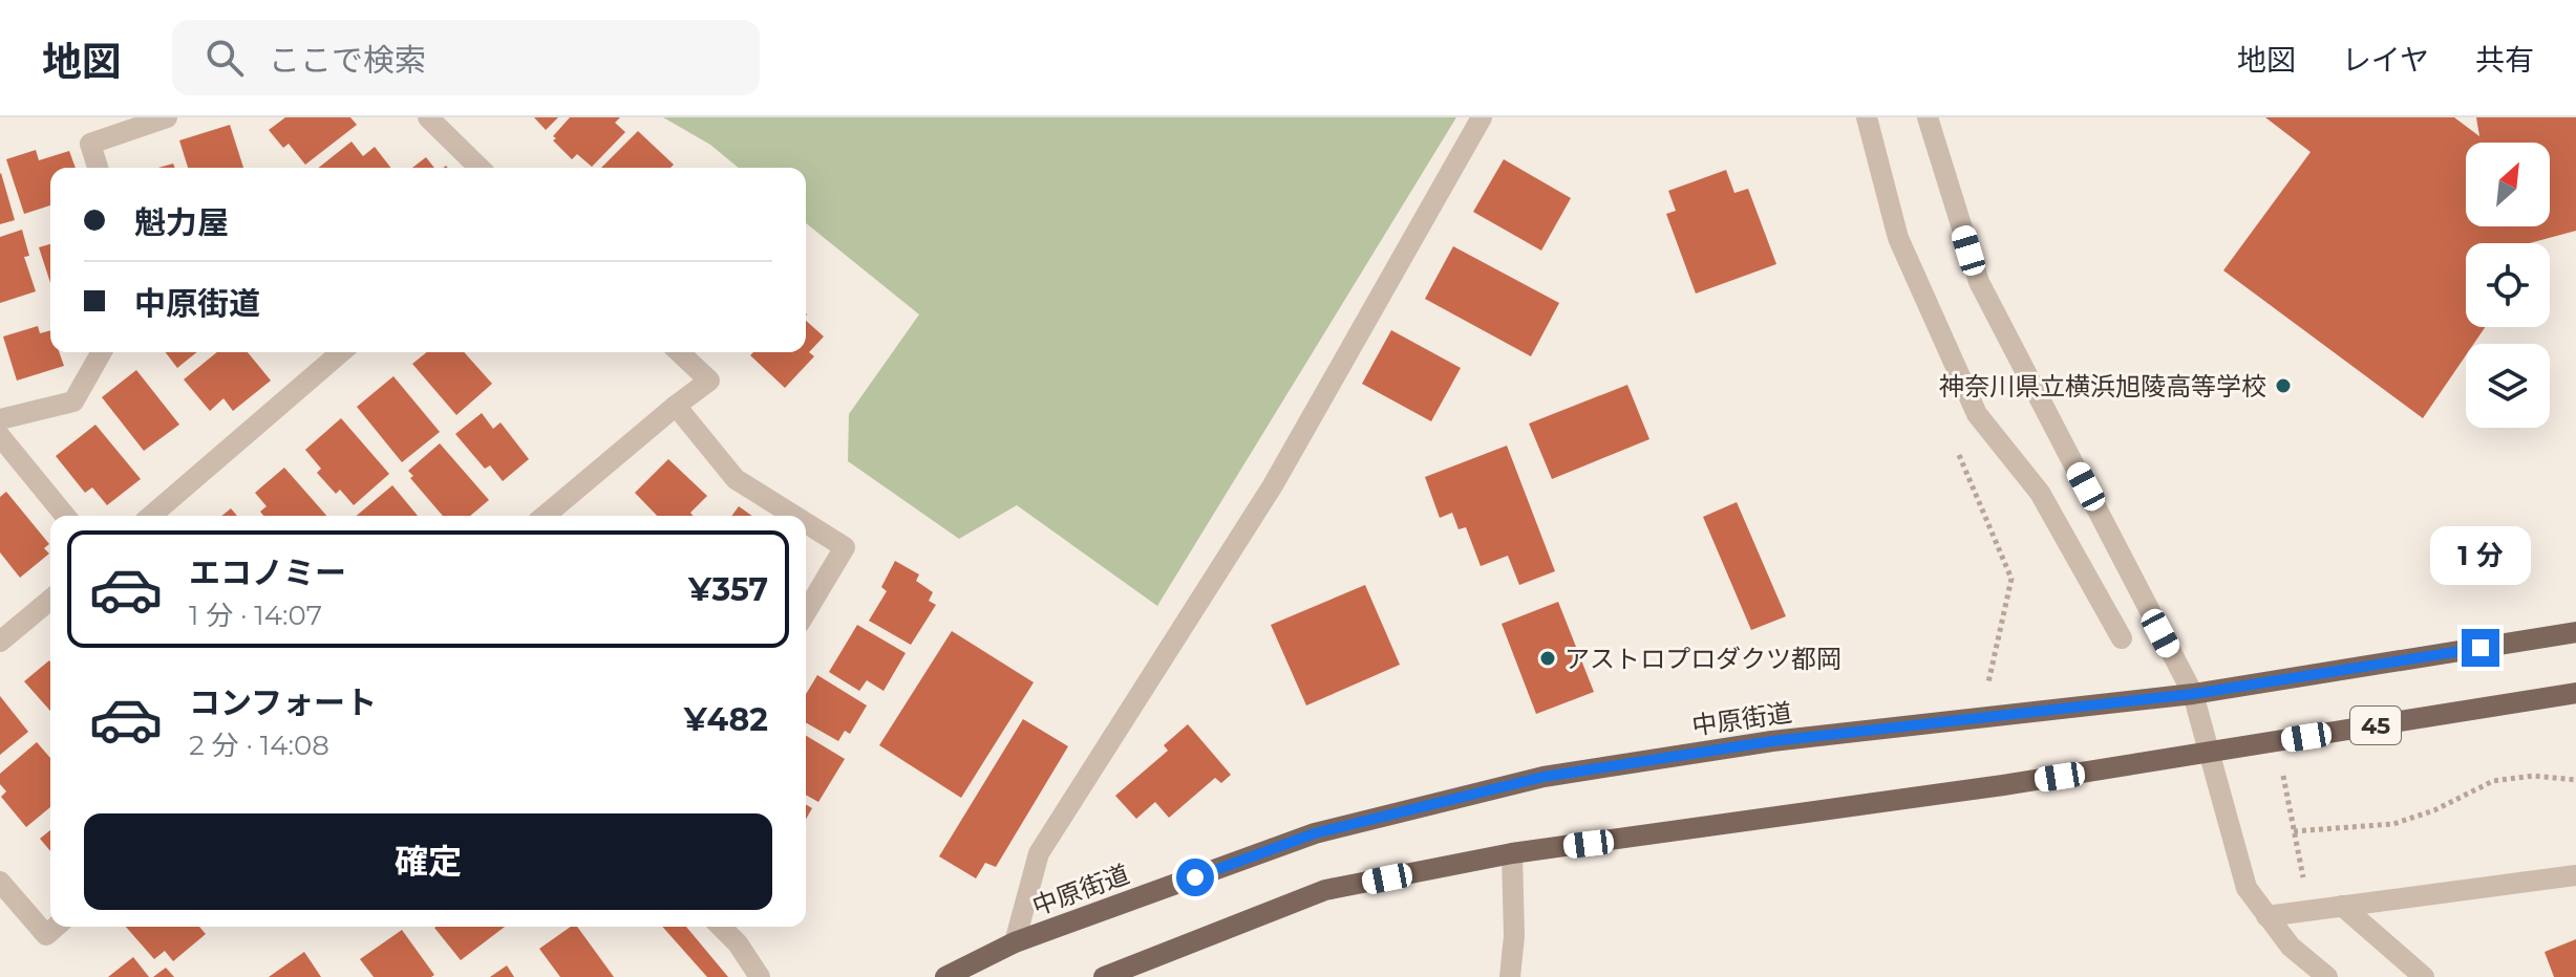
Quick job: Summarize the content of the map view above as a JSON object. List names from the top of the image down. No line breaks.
{"streets":{"main road":["中原街道","45"]},"places":["神奈川県立横浜旭陵高等学校","アストロプロダクツ都岡"],"north":"top right","page":{"header":"地図","search":"ここで検索","nav":["地図","レイヤ","共有"],"banner":["魁力屋","中原街道"],"bubble":"1 分","list":[{"name":"エコノミー","note":"1 分 · 14:07","value":"¥357"},{"name":"コンフォート","note":"2 分 · 14:08","value":"¥482"}],"buttons":"確定"}}
